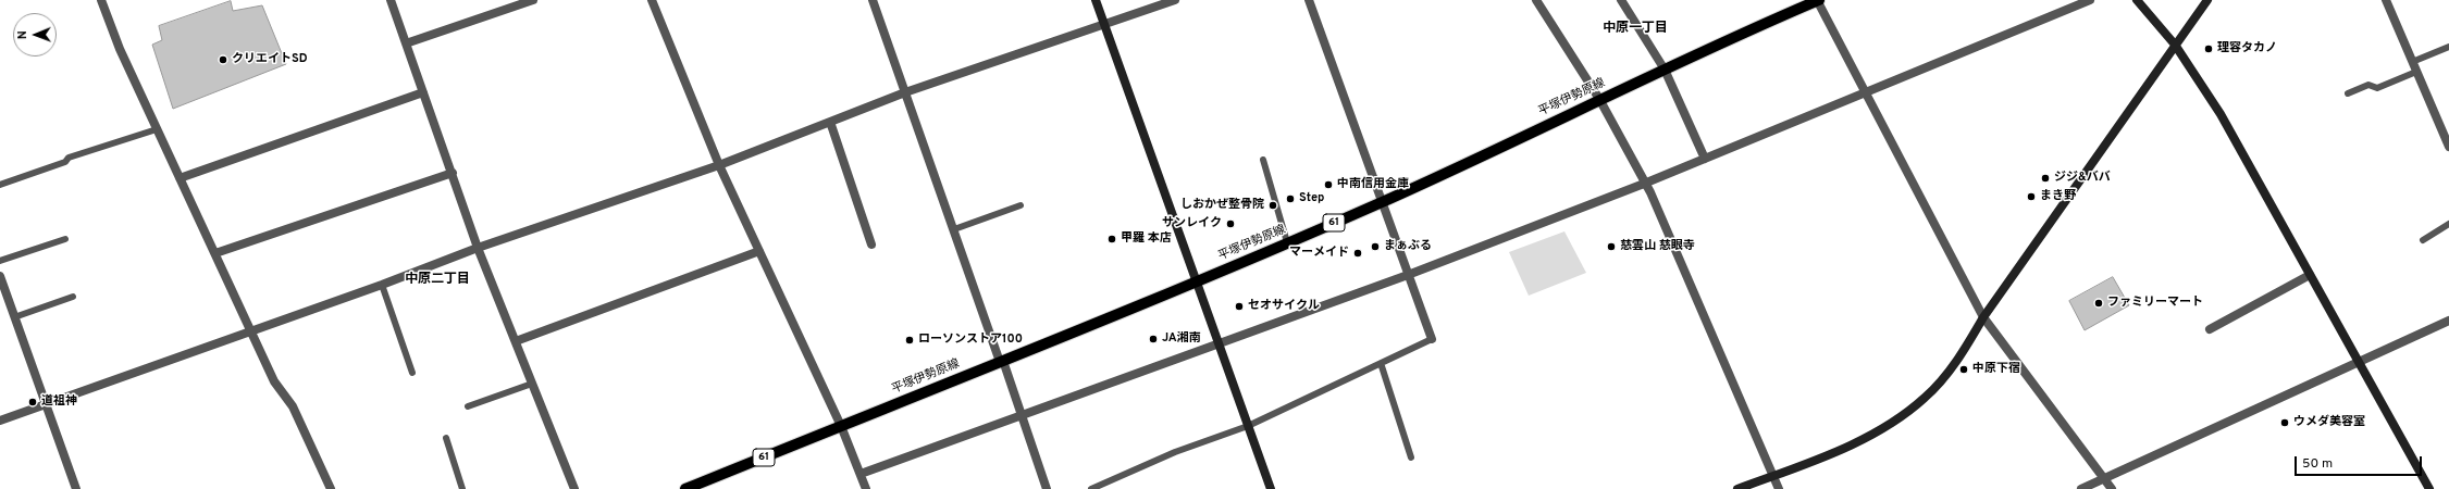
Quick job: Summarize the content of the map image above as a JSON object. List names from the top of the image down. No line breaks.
{"streets":{"main road":["平塚伊勢原線","61"]},"districts":["中原一丁目","中原二丁目"],"places":["理容タカノ","クリエイトSD","ジジ&ババ","中南信用金庫","まき野","Step","しおかぜ整骨院","サンレイク","甲羅 本店","まぁぶる","慈雲山 慈眼寺","マーメイド","ファミリーマート","セオサイクル","JA湘南","ローソンストア100","中原下宿","道祖神","ウメダ美容室"],"scale_bar":"50 m","north":"left"}
